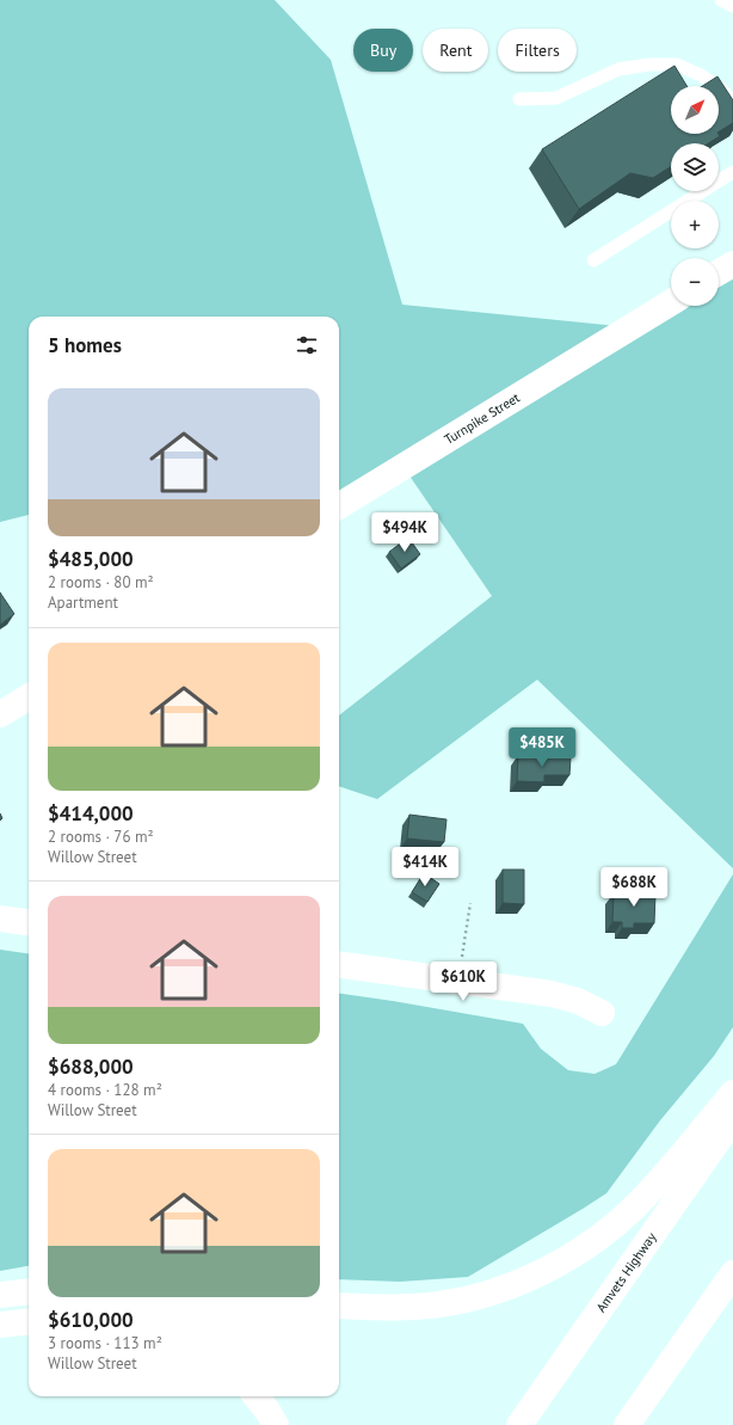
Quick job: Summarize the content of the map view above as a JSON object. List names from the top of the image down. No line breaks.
{"streets":{"main road":["Turnpike Street","Amvets Highway"]},"north":"top right","page":{"chip":["Buy","Rent","Filters"],"map_buttons":["+","−"],"heading":"5 homes","list":[{"name":"$485,000","note":"2 rooms · 80 m² · Apartment"},{"name":"$414,000","note":"2 rooms · 76 m² · Willow Street"},{"name":"$688,000","note":"4 rooms · 128 m² · Willow Street"},{"name":"$610,000","note":"3 rooms · 113 m² · Willow Street"}],"price":["$494K","$485K","$414K","$688K","$610K"]}}
